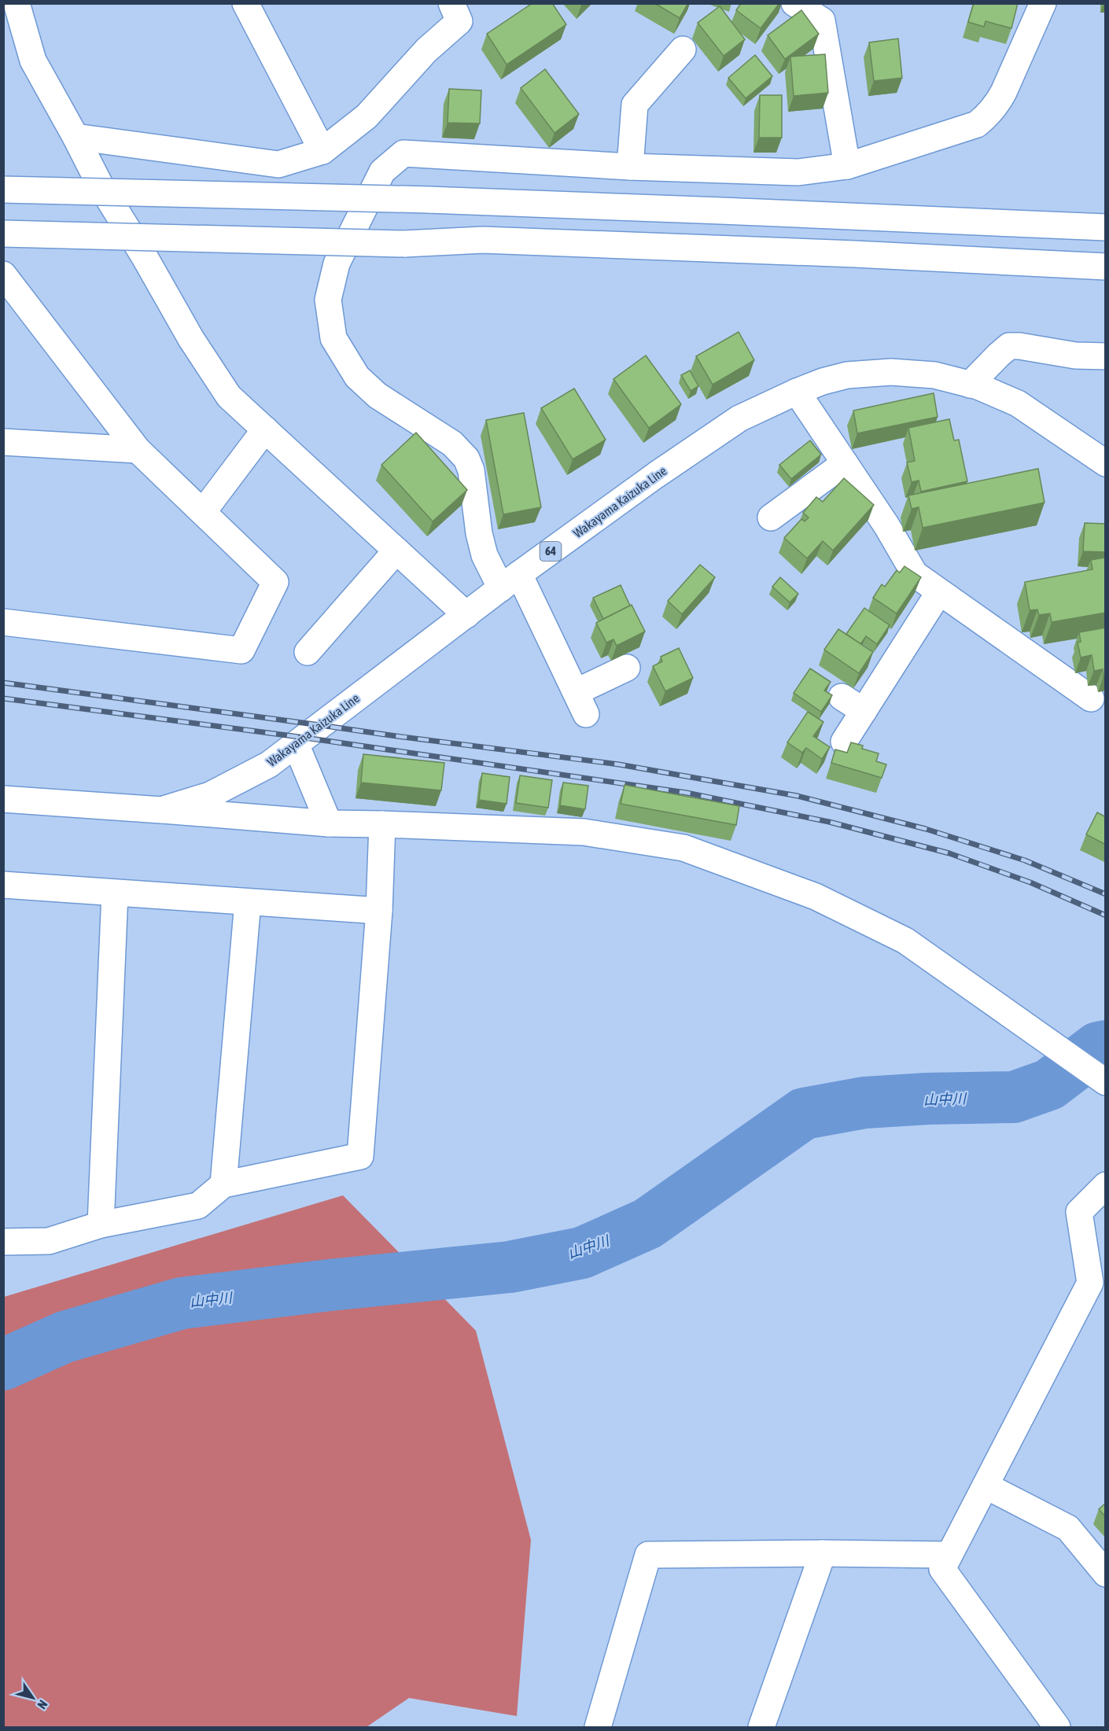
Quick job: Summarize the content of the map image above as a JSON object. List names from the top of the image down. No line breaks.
{"streets":{"main road":["Wakayama Kaizuka Line","64"]},"water":["山中川"],"north":"bottom right"}
